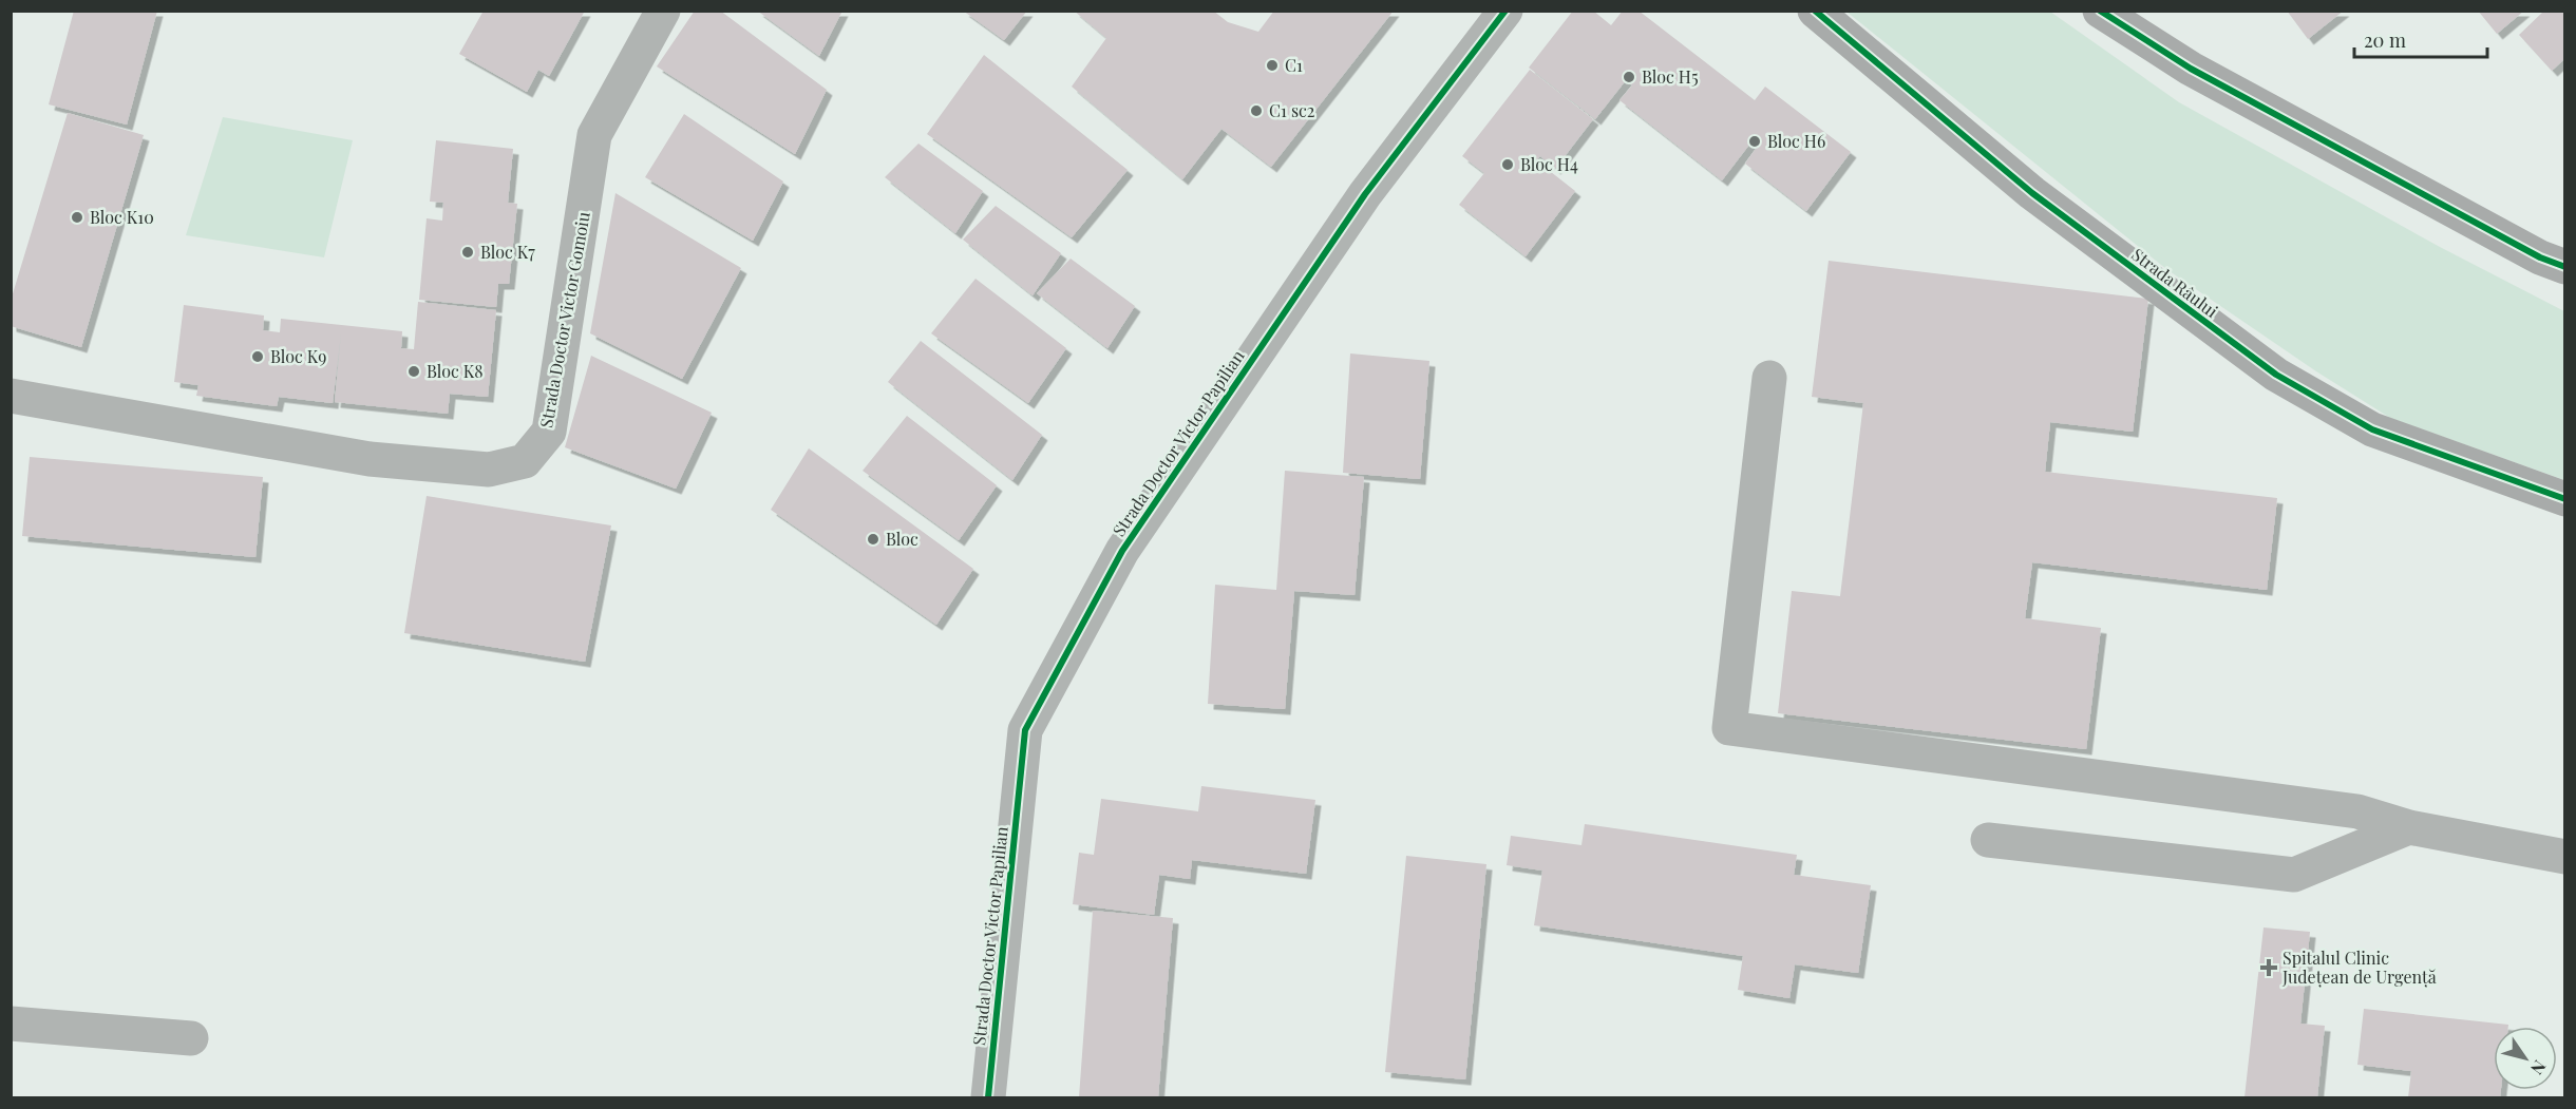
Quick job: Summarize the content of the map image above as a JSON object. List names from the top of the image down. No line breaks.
{"streets":{"main road":["Strada Râului"],"street":["Strada Doctor Victor Gomoiu","Strada Doctor Victor Papilian"]},"places":{"other":["C1","Bloc H5","C1 sc2","Bloc H6","Bloc H4","Bloc K10","Bloc K7","Bloc K9","Bloc K8","Bloc"],"health":["Spitalul Clinic Județean de Urgență"]},"scale_bar":"20 m","north":"bottom right"}
